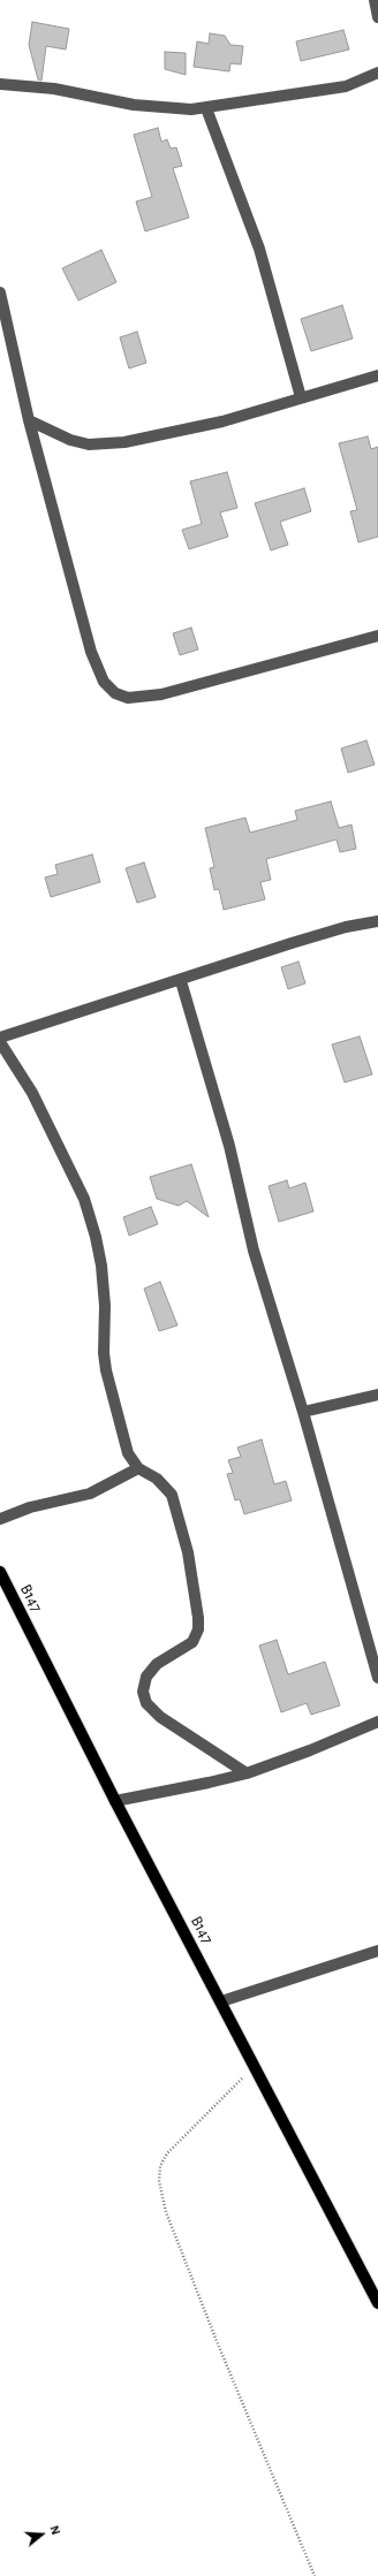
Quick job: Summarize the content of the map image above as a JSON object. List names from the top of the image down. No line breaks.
{"streets":{"main road":["B147"]},"north":"right"}
